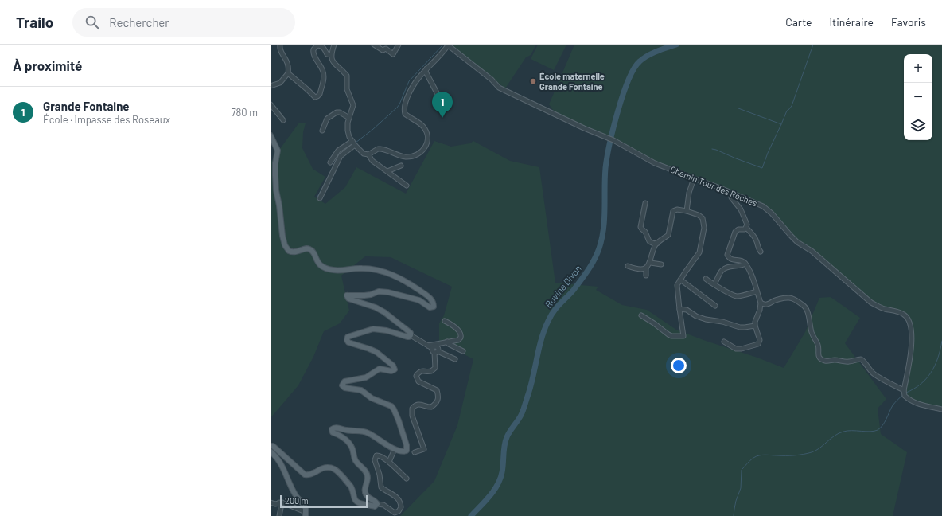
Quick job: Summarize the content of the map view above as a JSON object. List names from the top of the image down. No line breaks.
{"streets":{"street":["Chemin Tour des Roches"]},"water":["Ravine Divon"],"places":["École maternelle Grande Fontaine"],"scale_bar":"200 m","page":{"header":"Trailo","search":"Rechercher","nav":["Carte","Itinéraire","Favoris"],"heading":"À proximité","map_buttons":["+","−"],"list":[{"mark":"1","name":"Grande Fontaine","note":"École · Impasse des Roseaux","value":"780 m"}],"pins":"1","scale":"200 m"}}
